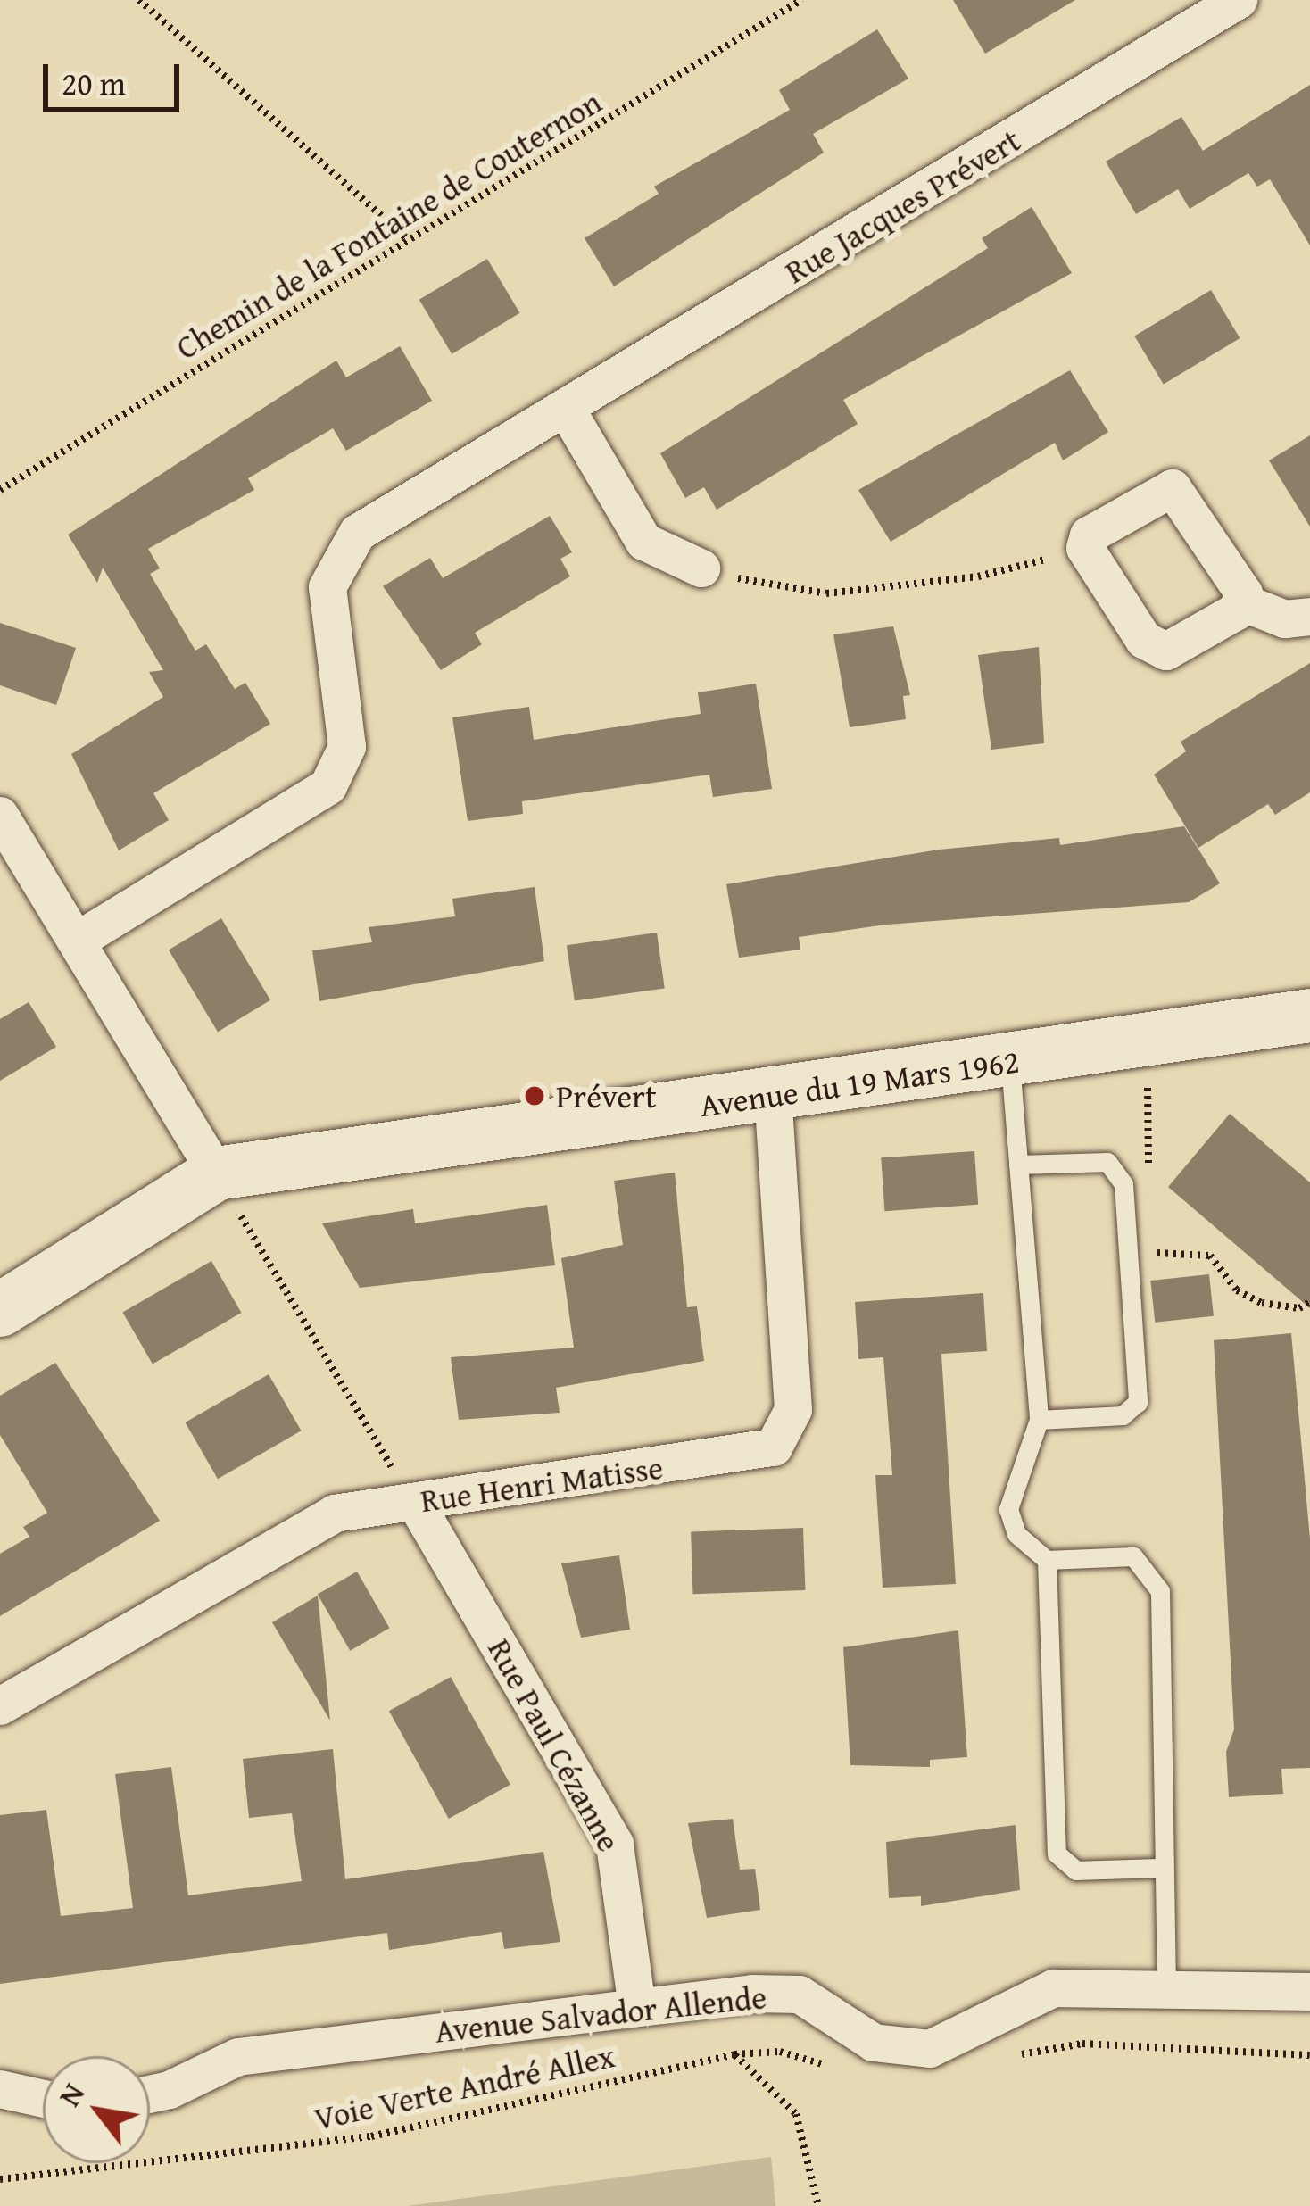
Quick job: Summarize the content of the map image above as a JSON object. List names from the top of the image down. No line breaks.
{"streets":{"street":["Rue Jacques Prévert","Avenue du 19 Mars 1962","Rue Henri Matisse","Rue Paul Cézanne","Avenue Salvador Allende"],"path":["Chemin de la Fontaine de Couternon","Voie Verte André Allex"]},"crossings":[["Avenue du 19 Mars 1962","Rue Henri Matisse"],["Rue Henri Matisse","Rue Paul Cézanne"],["Rue Paul Cézanne","Avenue Salvador Allende"]],"places":["Prévert"],"scale_bar":"20 m","north":"top left"}
